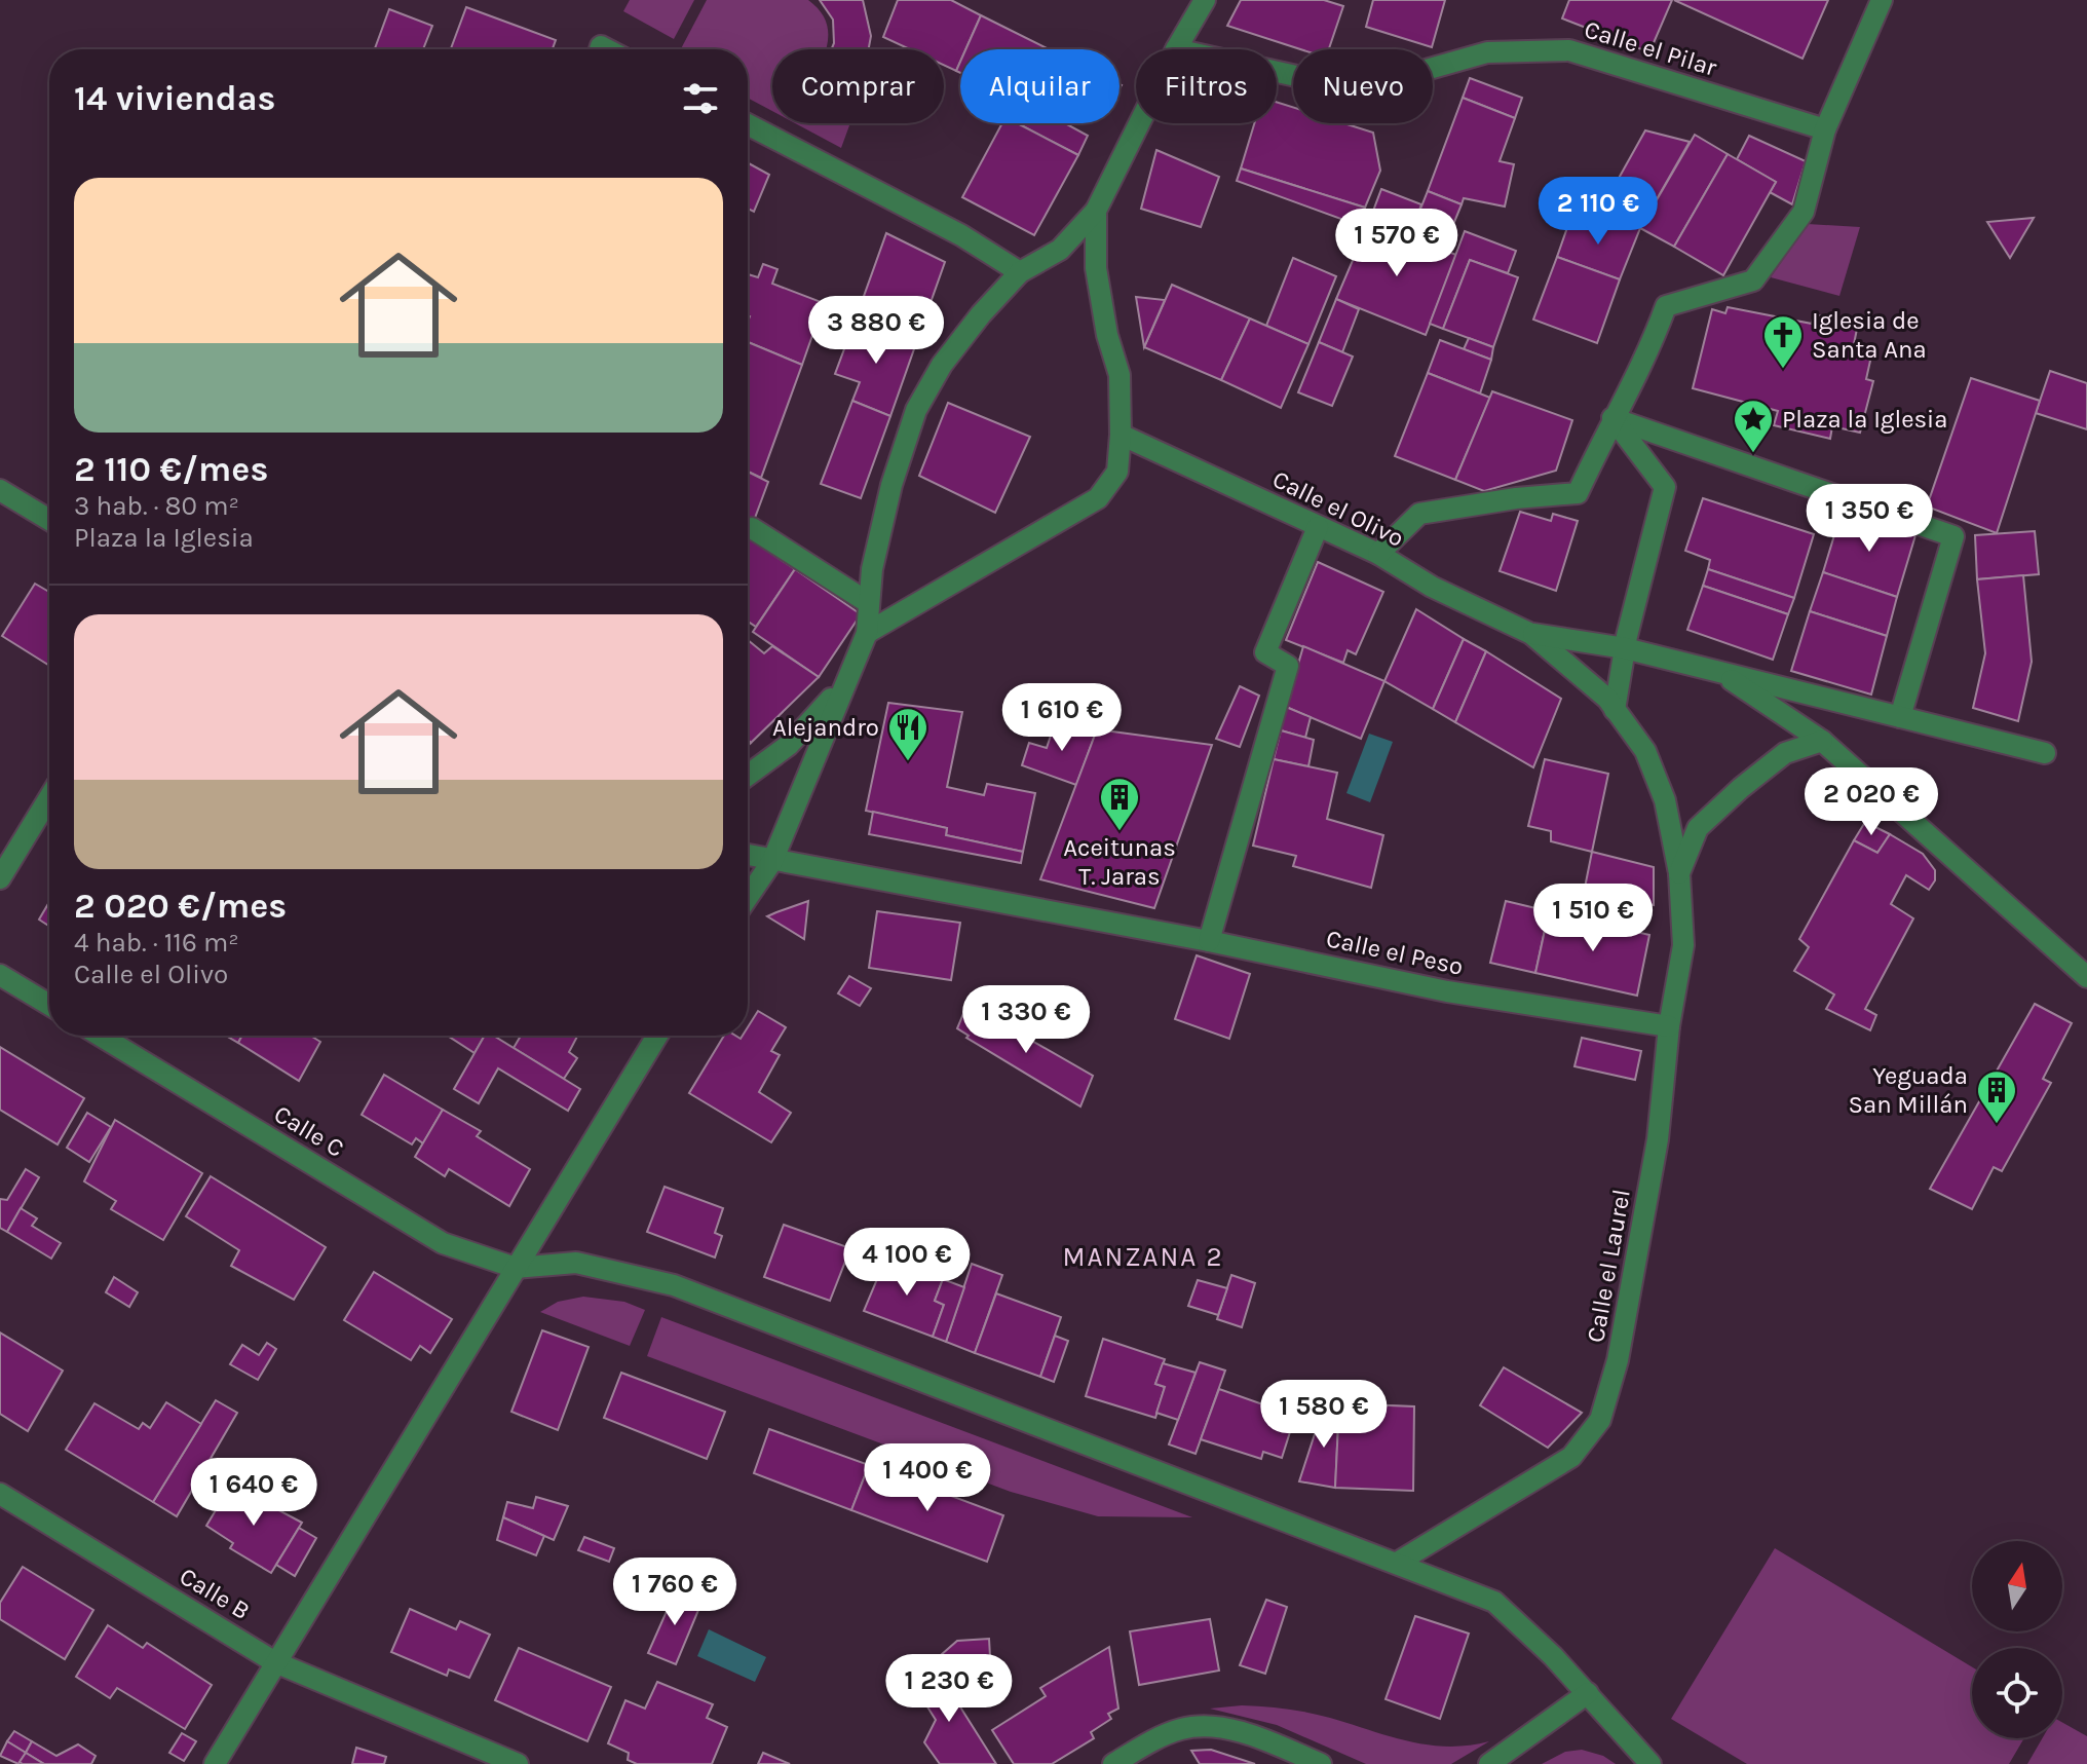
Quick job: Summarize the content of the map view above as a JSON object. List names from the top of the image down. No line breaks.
{"streets":{"street":["Calle el Pilar","Calle el Olivo","Calle el Peso","Calle C","Calle el Laurel","Calle B"]},"crossings":[["Calle el Olivo","Calle el Laurel"],["Calle el Peso","Calle el Laurel"]],"districts":["MANZANA 2"],"places":{"church":["Iglesia de Santa Ana"],"place":["Plaza la Iglesia"],"restaurant":["Alejandro"],"building":["Aceitunas T. Jaras","Yeguada San Millán"]},"north":"top","page":{"chip":["Comprar","Alquilar","Filtros","Nuevo"],"heading":"14 viviendas","list":[{"name":"2 110 €/mes","note":"3 hab. · 80 m² · Plaza la Iglesia"},{"name":"2 020 €/mes","note":"4 hab. · 116 m² · Calle el Olivo"}],"price":["2 110 €","1 570 €","3 880 €","1 350 €","1 610 €","2 020 €","1 510 €","1 330 €","4 100 €","1 580 €","1 400 €","1 640 €","1 760 €","1 230 €"]}}
